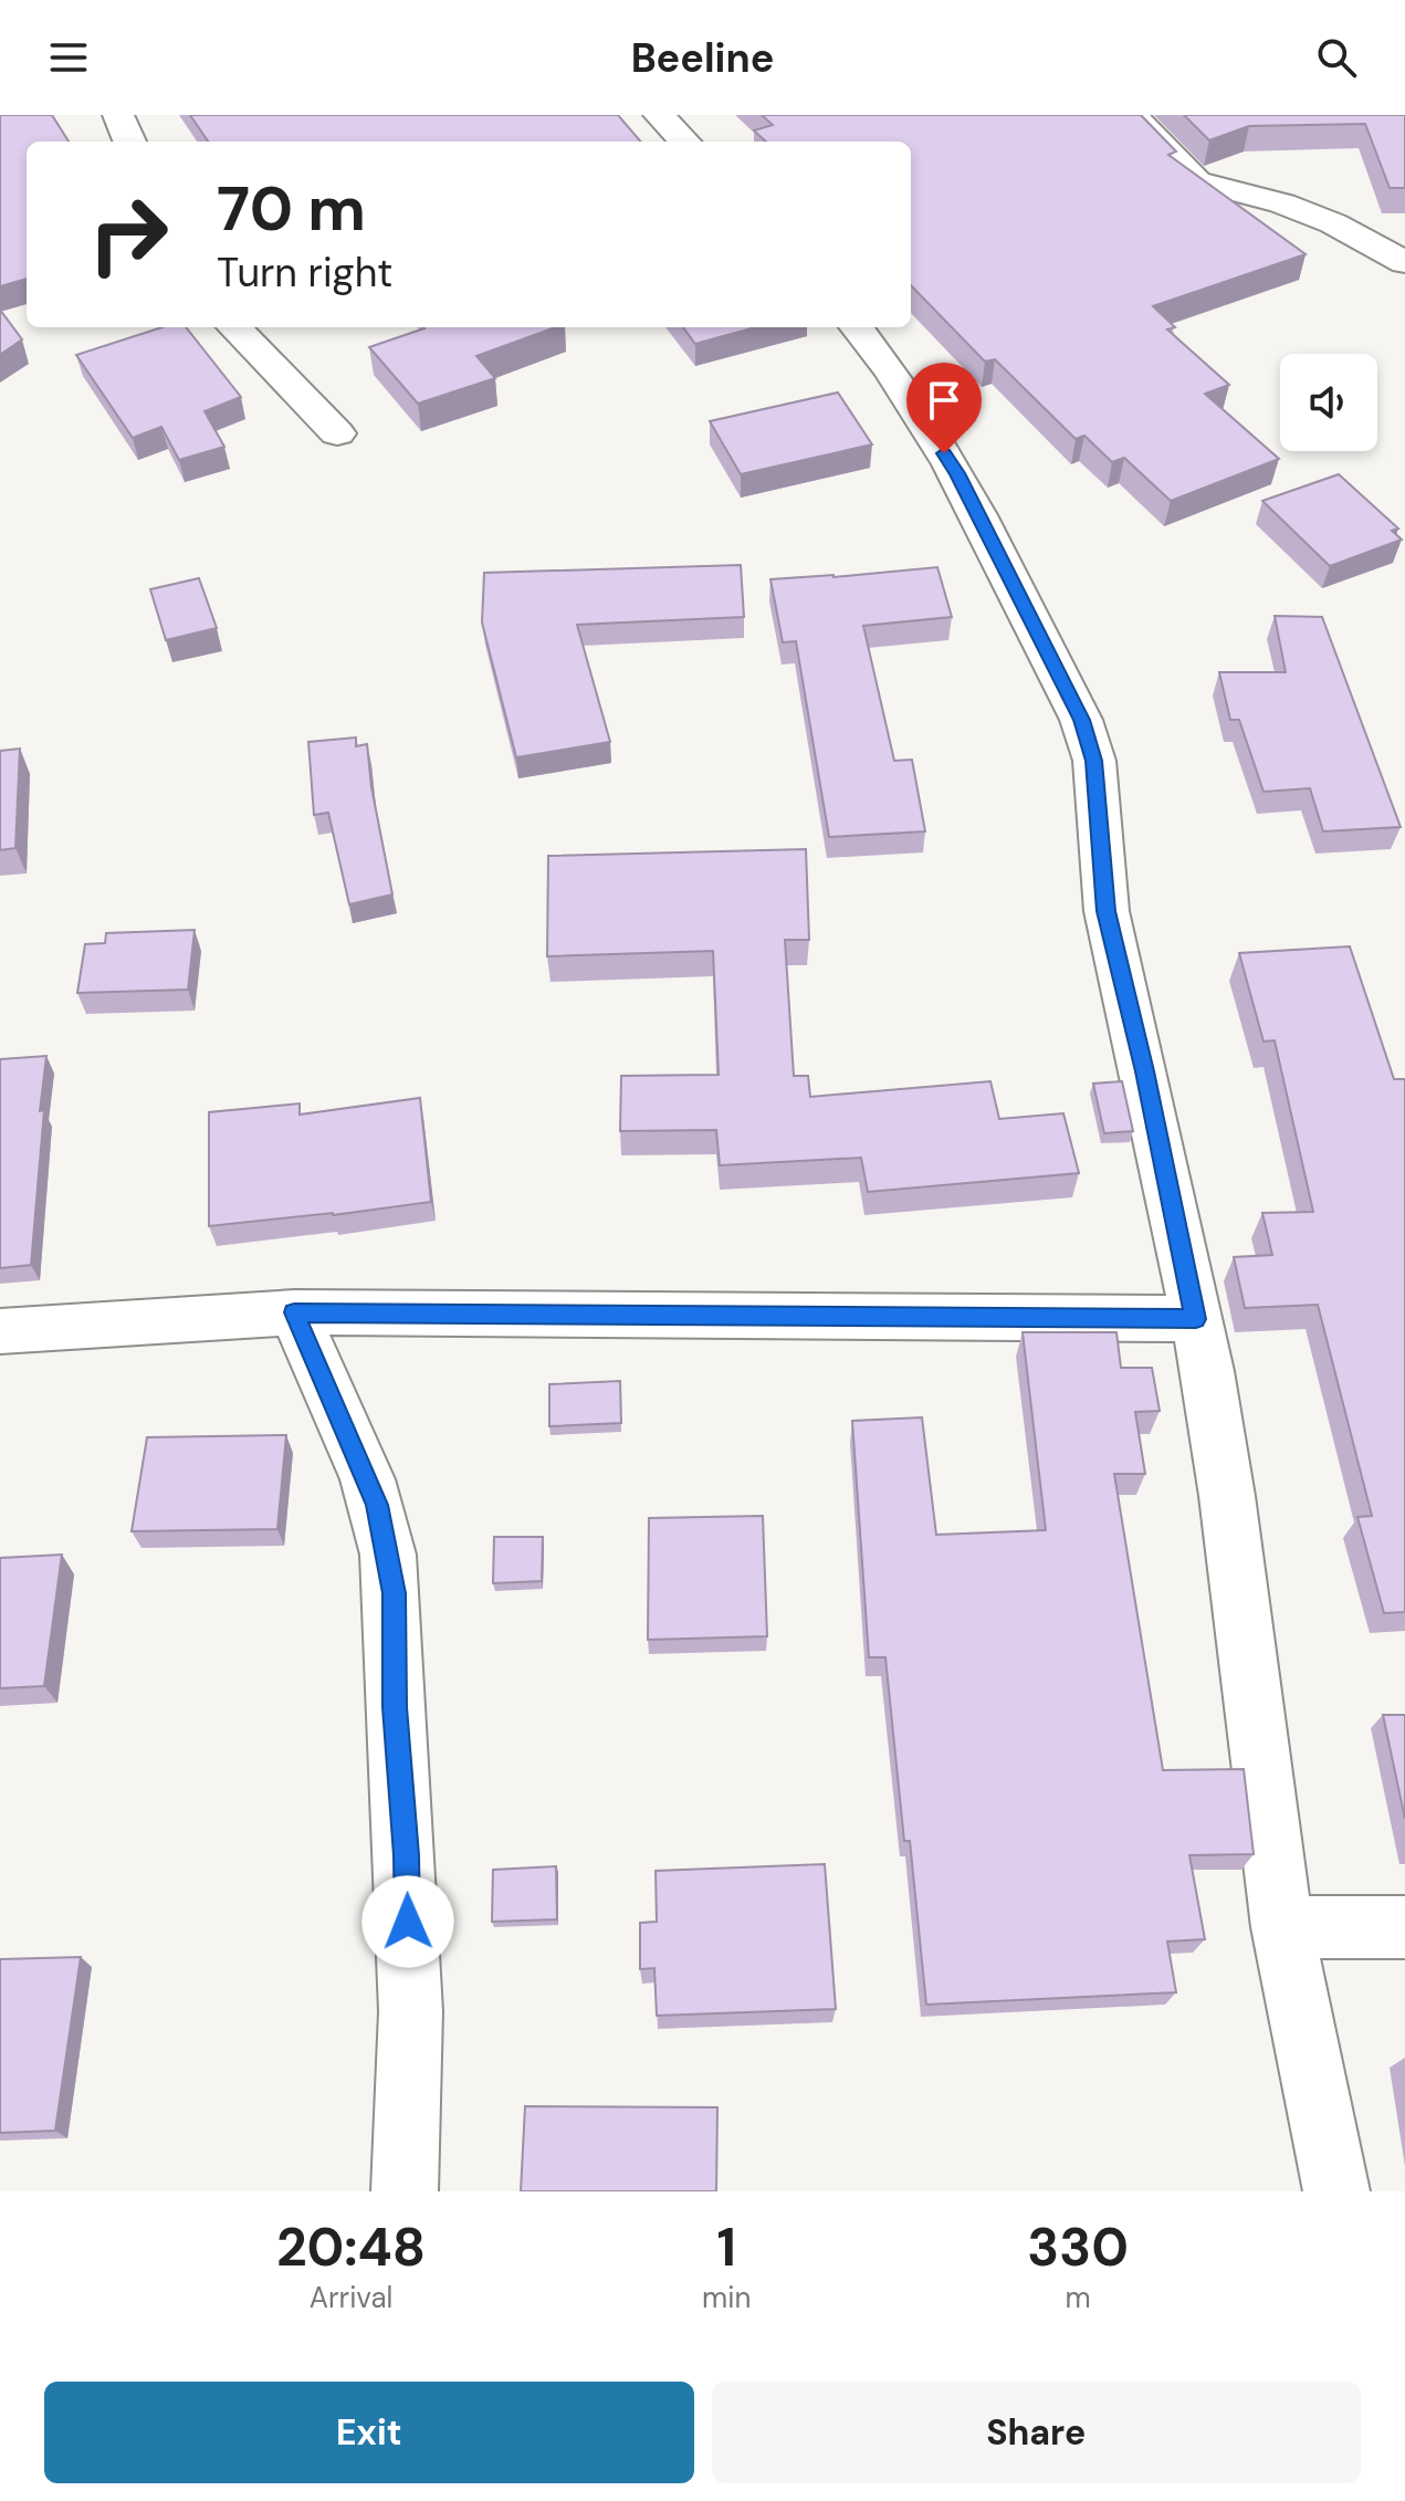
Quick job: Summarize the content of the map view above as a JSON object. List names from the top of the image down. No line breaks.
{"page":{"header":"Beeline","turn":["70 m","Turn right"],"eta":["20:48","Arrival","1","min","330","m"],"buttons":["Exit","Share"]}}
